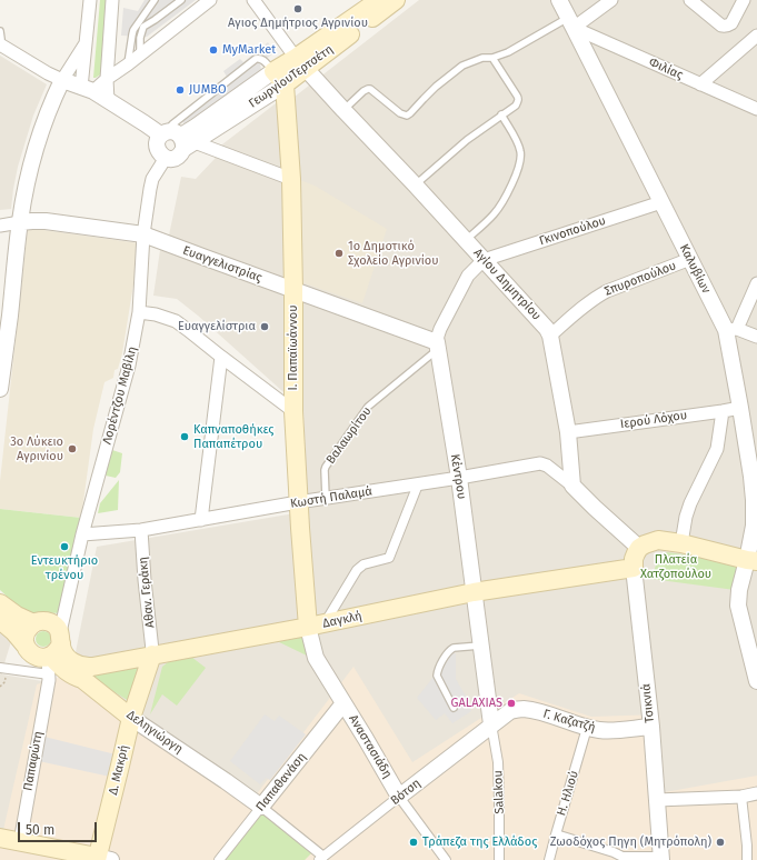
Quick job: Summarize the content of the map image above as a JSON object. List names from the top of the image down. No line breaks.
{"streets":{"main road":["ΓεωργίουΤερτσέτη","Ι. Παπαϊωάννου","Δαγκλή","Τσικνιά","Δεληγιώργη","Δ. Μακρή"],"street":["Φιλίας","Γκινοπούλου","Ευαγγελιστρίας","Καλυβίων","Σπυροπούλου","Αγίου Δημητρίου","Λορέντζου Μαβίλη","Ιερού Λόχου","Κέντρου","Κωστή Παλαμά","Αθαν. Γεράκη","Γ. Καζατζή","Αναστασιάδη","Παπαφώτη","Παπαθανάση","Βότση","Salakou","Η. Ηλιού"],"lane":["Βαλαωρίτου"]},"crossings":[["Φιλίας","Καλυβίων"],["ΓεωργίουΤερτσέτη","Αγίου Δημητρίου"],["ΓεωργίουΤερτσέτη","Ι. Παπαϊωάννου"],["ΓεωργίουΤερτσέτη","Λορέντζου Μαβίλη"],["Γκινοπούλου","Καλυβίων"],["Γκινοπούλου","Αγίου Δημητρίου"],["Γκινοπούλου","Κέντρου"],["Ευαγγελιστρίας","Ι. Παπαϊωάννου"],["Ευαγγελιστρίας","Λορέντζου Μαβίλη"],["Ευαγγελιστρίας","Βαλαωρίτου"],["Ευαγγελιστρίας","Κέντρου"],["Καλυβίων","Σπυροπούλου"],["Καλυβίων","Ιερού Λόχου"],["Σπυροπούλου","Αγίου Δημητρίου"],["Αγίου Δημητρίου","Ιερού Λόχου"],["Αγίου Δημητρίου","Κέντρου"],["Αγίου Δημητρίου","Κωστή Παλαμά"],["Ι. Παπαϊωάννου","Κωστή Παλαμά"],["Ι. Παπαϊωάννου","Δαγκλή"],["Ι. Παπαϊωάννου","Αναστασιάδη"],["Λορέντζου Μαβίλη","Κωστή Παλαμά"],["Λορέντζου Μαβίλη","Δαγκλή"],["Λορέντζου Μαβίλη","Δεληγιώργη"],["Λορέντζου Μαβίλη","Παπαφώτη"],["Βαλαωρίτου","Κέντρου"],["Βαλαωρίτου","Κωστή Παλαμά"],["Κέντρου","Κωστή Παλαμά"],["Κέντρου","Δαγκλή"],["Κέντρου","Γ. Καζατζή"],["Κέντρου","Βότση"],["Κέντρου","Salakou"],["Κωστή Παλαμά","Αθαν. Γεράκη"],["Αθαν. Γεράκη","Δαγκλή"],["Αθαν. Γεράκη","Δ. Μακρή"],["Δαγκλή","Τσικνιά"],["Δαγκλή","Δεληγιώργη"],["Δαγκλή","Αναστασιάδη"],["Δαγκλή","Παπαφώτη"],["Δαγκλή","Δ. Μακρή"],["Τσικνιά","Γ. Καζατζή"],["Γ. Καζατζή","Βότση"],["Γ. Καζατζή","Salakou"],["Γ. Καζατζή","Η. Ηλιού"],["Δεληγιώργη","Παπαφώτη"],["Δεληγιώργη","Δ. Μακρή"],["Δεληγιώργη","Παπαθανάση"],["Αναστασιάδη","Παπαθανάση"],["Αναστασιάδη","Βότση"],["Βότση","Salakou"]],"parks":["Πλατεία Χατζοπούλου"],"places":["Αγιος Δημήτριος Αγρινίου","MyMarket","JUMBO","1ο Δημοτικό Σχολείο Αγρινίου","Ευαγγελίστρια","Καπναποθήκες Παπαπέτρου","3ο Λύκειο Αγρινίου","Εντευκτήριο τρένου","GALAXIAS","Τράπεζα της Ελλάδος","Ζωοδόχος Πηγη (Μητρόπολη)"],"scale_bar":"50 m"}
